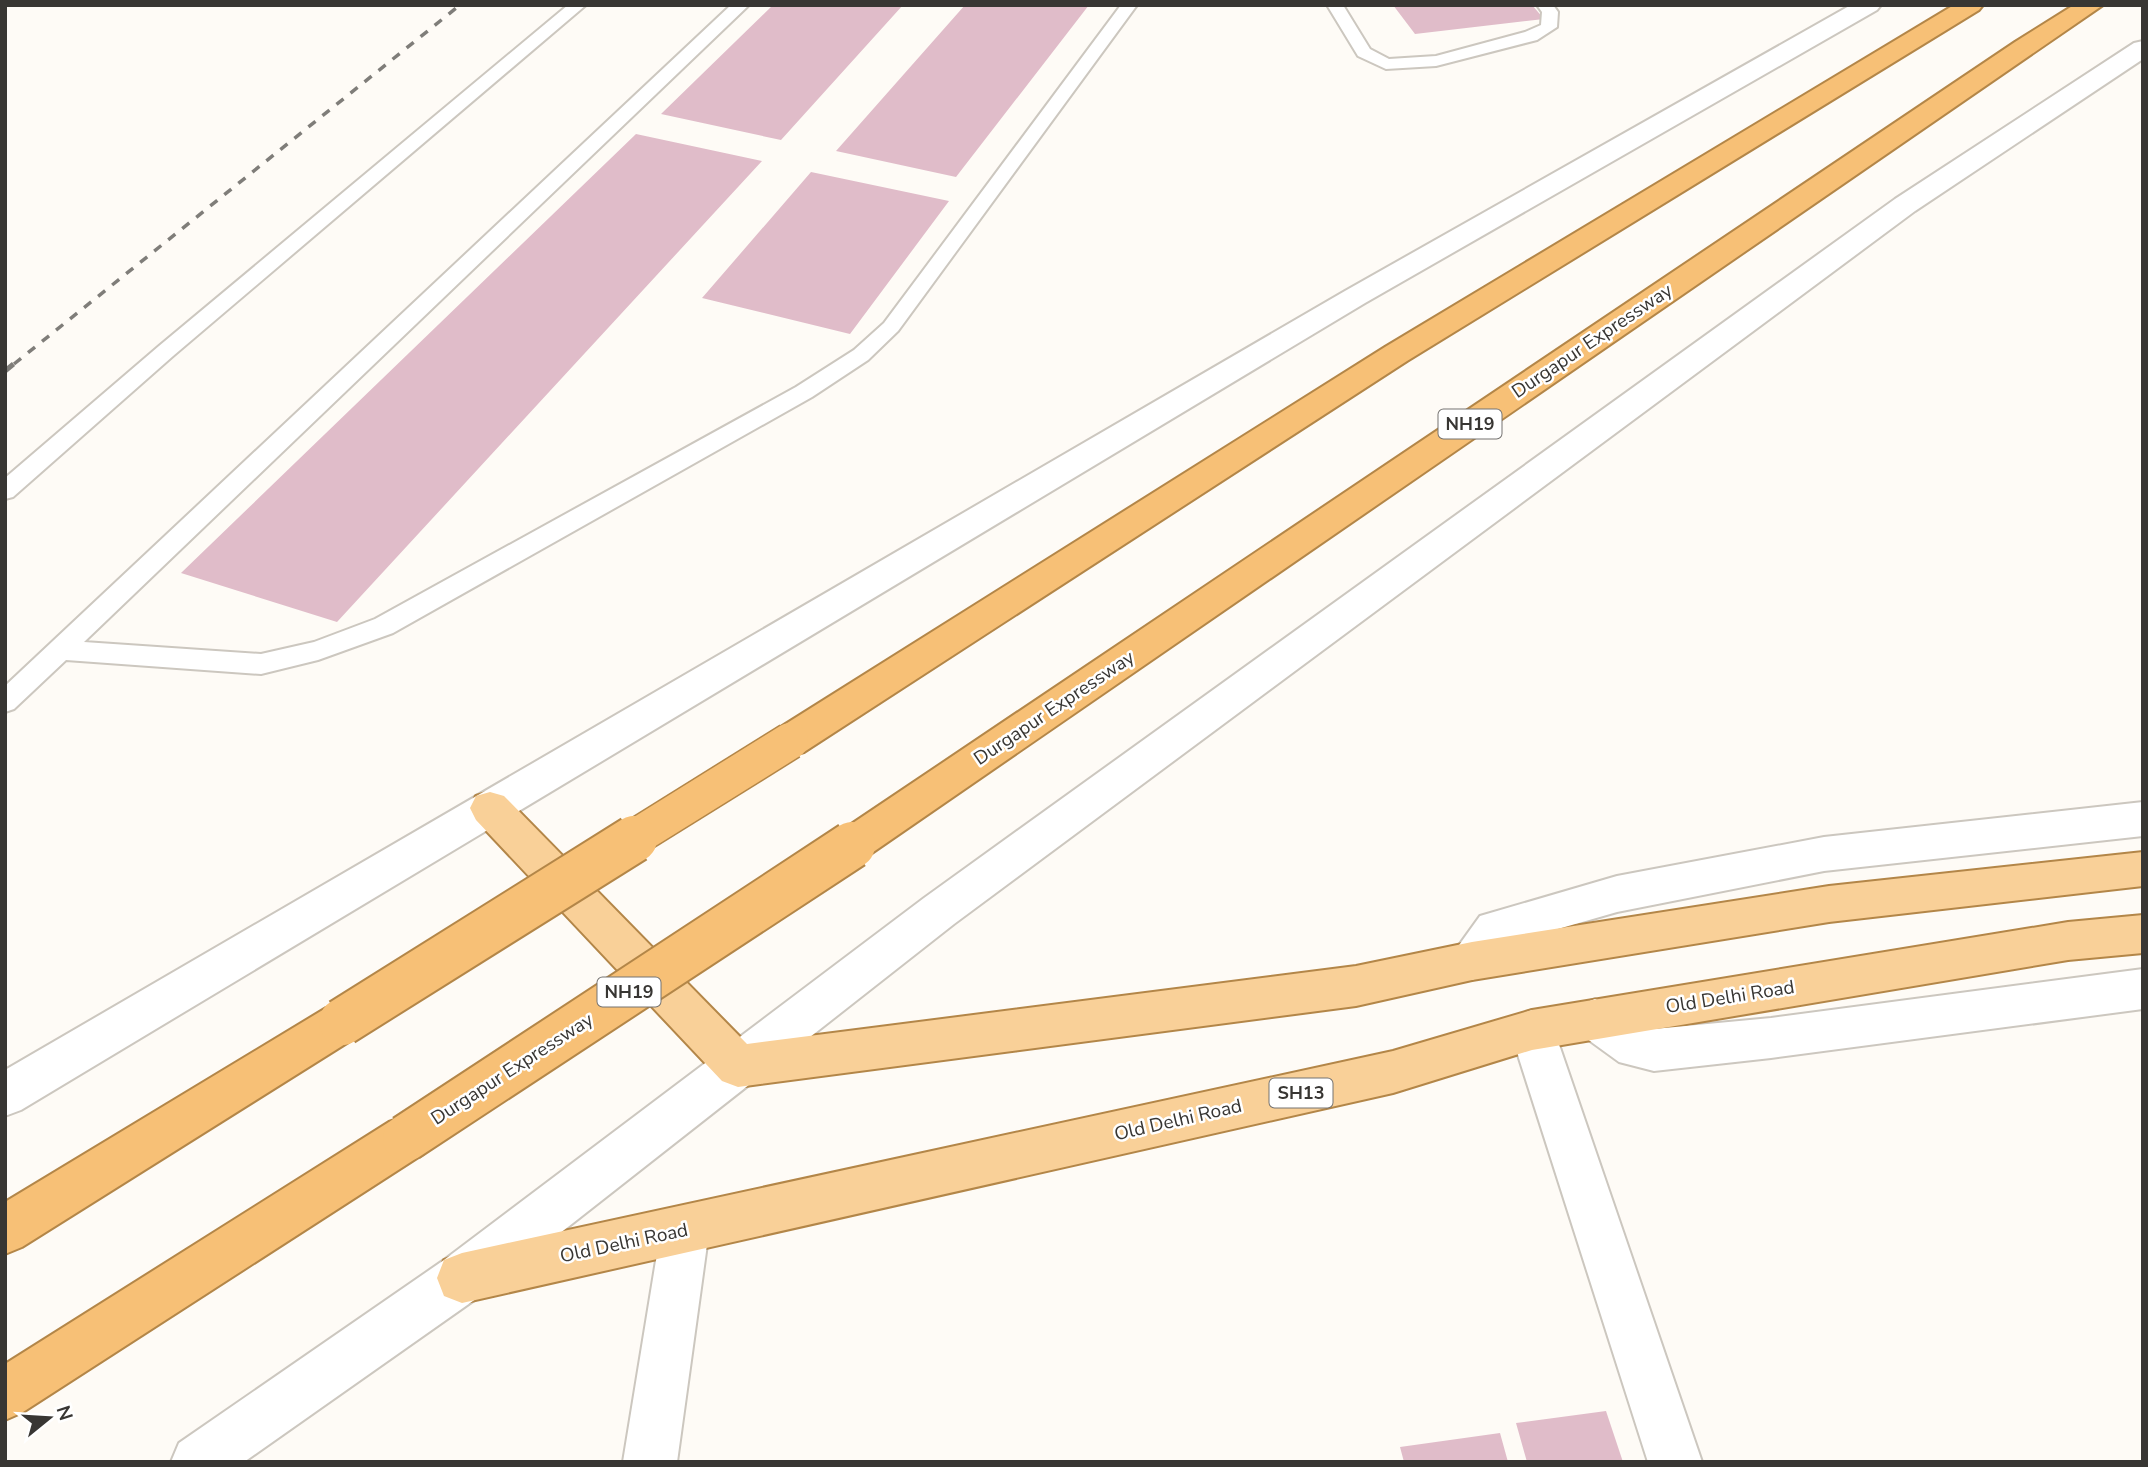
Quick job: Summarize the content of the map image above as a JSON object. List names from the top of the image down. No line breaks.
{"streets":{"highway":["Durgapur Expressway","NH19"],"main road":["Old Delhi Road","SH13"]},"north":"right"}
